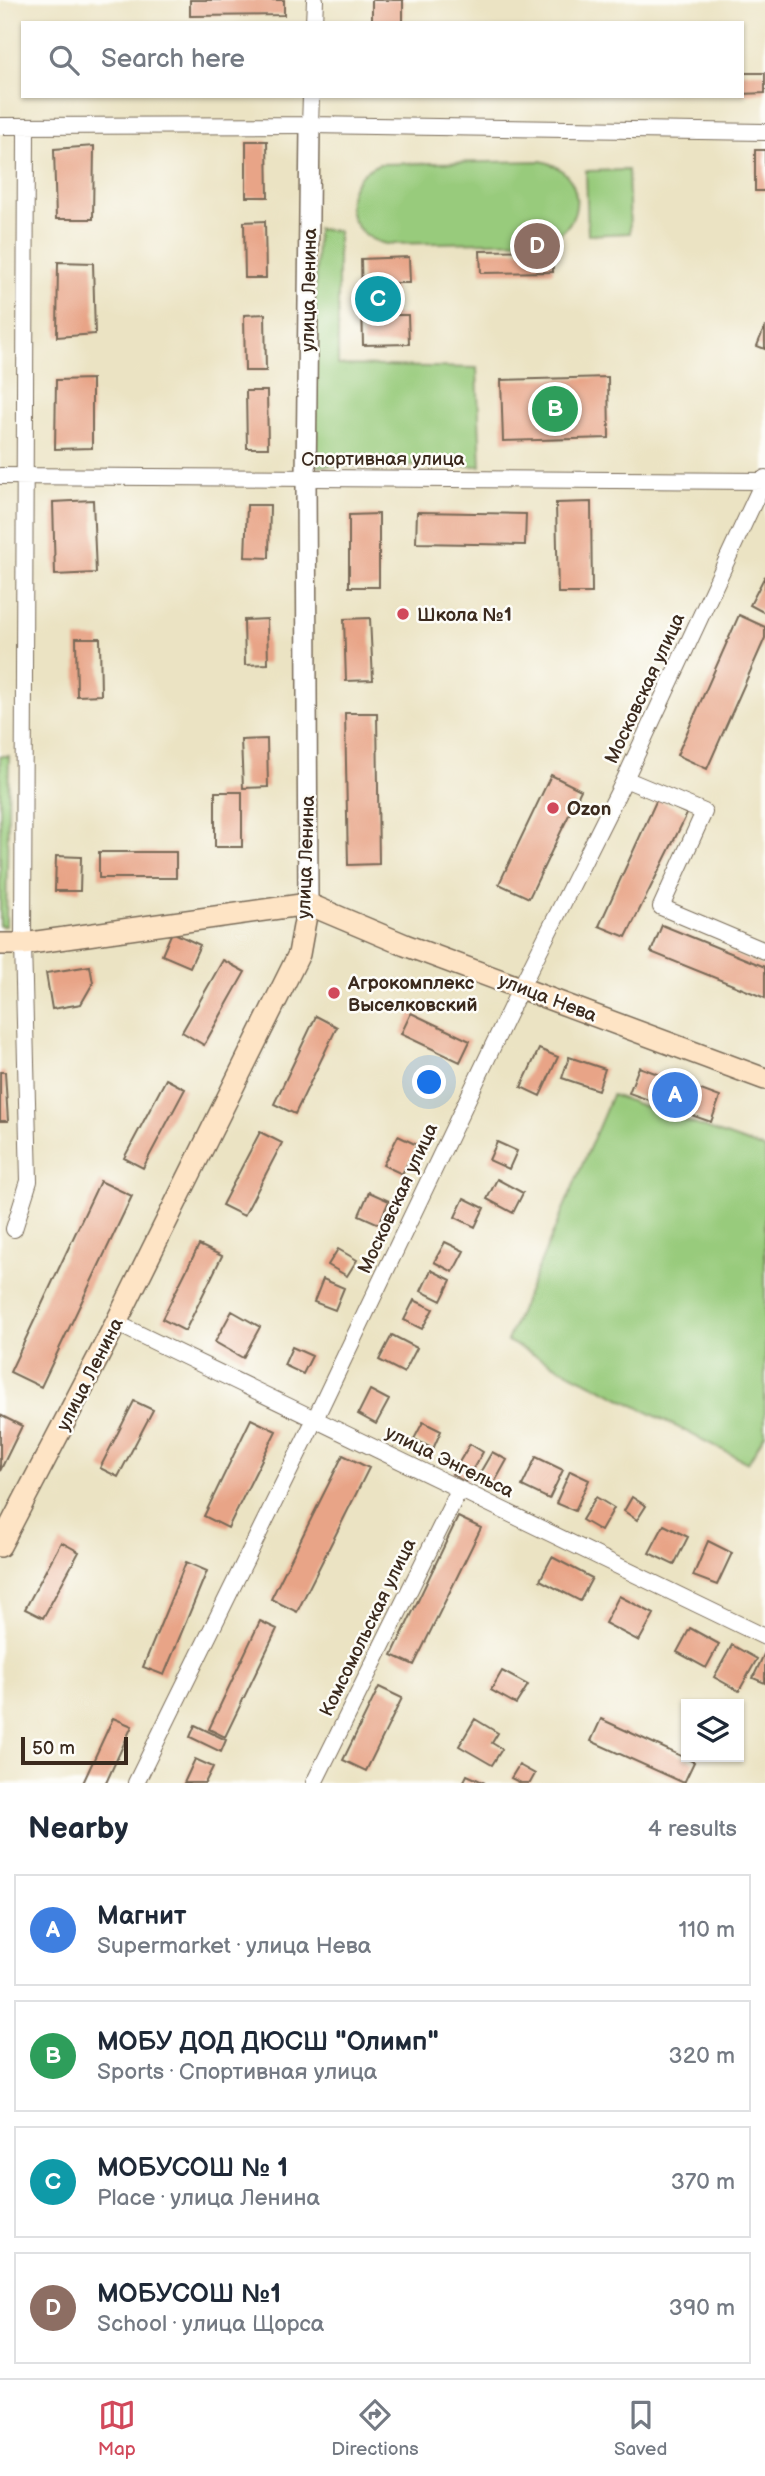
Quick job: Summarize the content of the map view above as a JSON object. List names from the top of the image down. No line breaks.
{"streets":{"main road":["улица Ленина","улица Нева"],"street":["Спортивная улица","Московская улица","улица Энгельса","Комсомольская улица"]},"crossings":[["улица Ленина","Спортивная улица"],["улица Ленина","улица Нева"],["улица Ленина","улица Энгельса"],["Спортивная улица","Московская улица"],["Московская улица","улица Нева"],["Московская улица","улица Энгельса"],["улица Энгельса","Комсомольская улица"]],"places":["Школа №1","Ozon","Агрокомплекс Выселковский"],"scale_bar":"50 m","page":{"search":"Search here","pins":["D","C","B","A"],"scale":"50 m","heading":["Nearby","4 results"],"list":[{"mark":"A","name":"Магнит","note":"Supermarket · улица Нева","value":"110 m"},{"mark":"B","name":"МОБУ ДОД ДЮСШ \"Олимп\"","note":"Sports · Спортивная улица","value":"320 m"},{"mark":"C","name":"МОБУСОШ № 1","note":"Place · улица Ленина","value":"370 m"},{"mark":"D","name":"МОБУСОШ №1","note":"School · улица Щорса","value":"390 m"}],"nav":["Map","Directions","Saved"]}}
